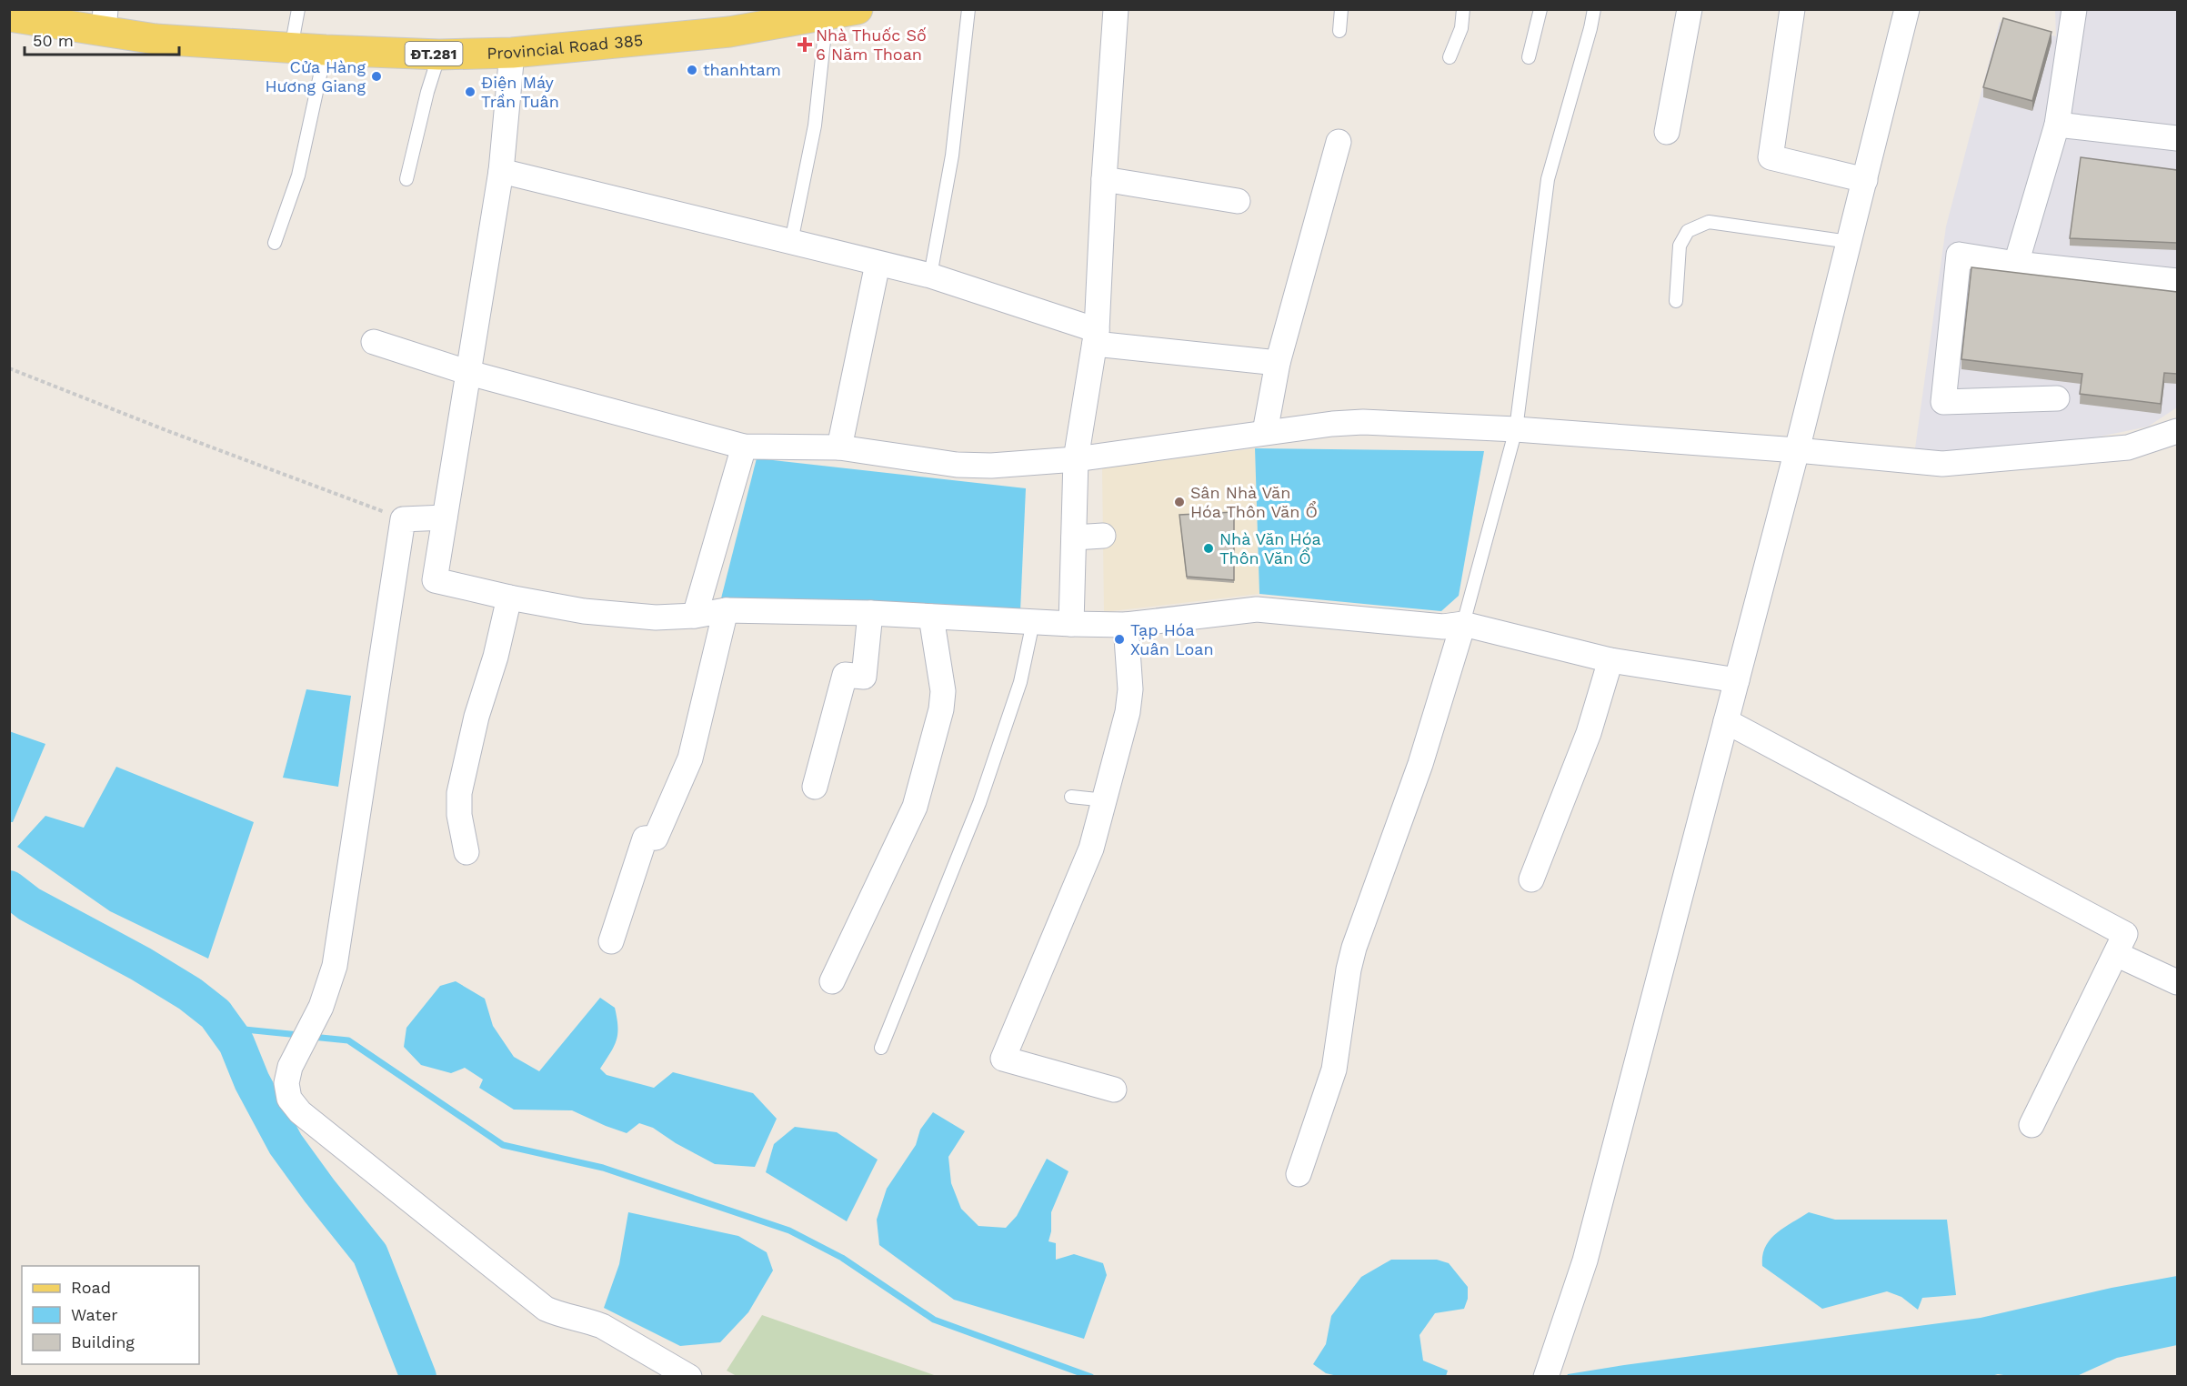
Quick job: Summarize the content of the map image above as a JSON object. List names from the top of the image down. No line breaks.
{"streets":{"main road":["Provincial Road 385","ĐT.281"]},"places":{"health":["Nhà Thuốc Số 6 Năm Thoan"],"other":["thanhtam","Cửa Hàng Hương Giang","Điện Máy Trần Tuân","Sân Nhà Văn Hóa Thôn Văn Ổ","Nhà Văn Hóa Thôn Văn Ổ","Tạp Hóa Xuân Loan"]},"legend":["Road","Water","Building"],"scale_bar":"50 m"}
